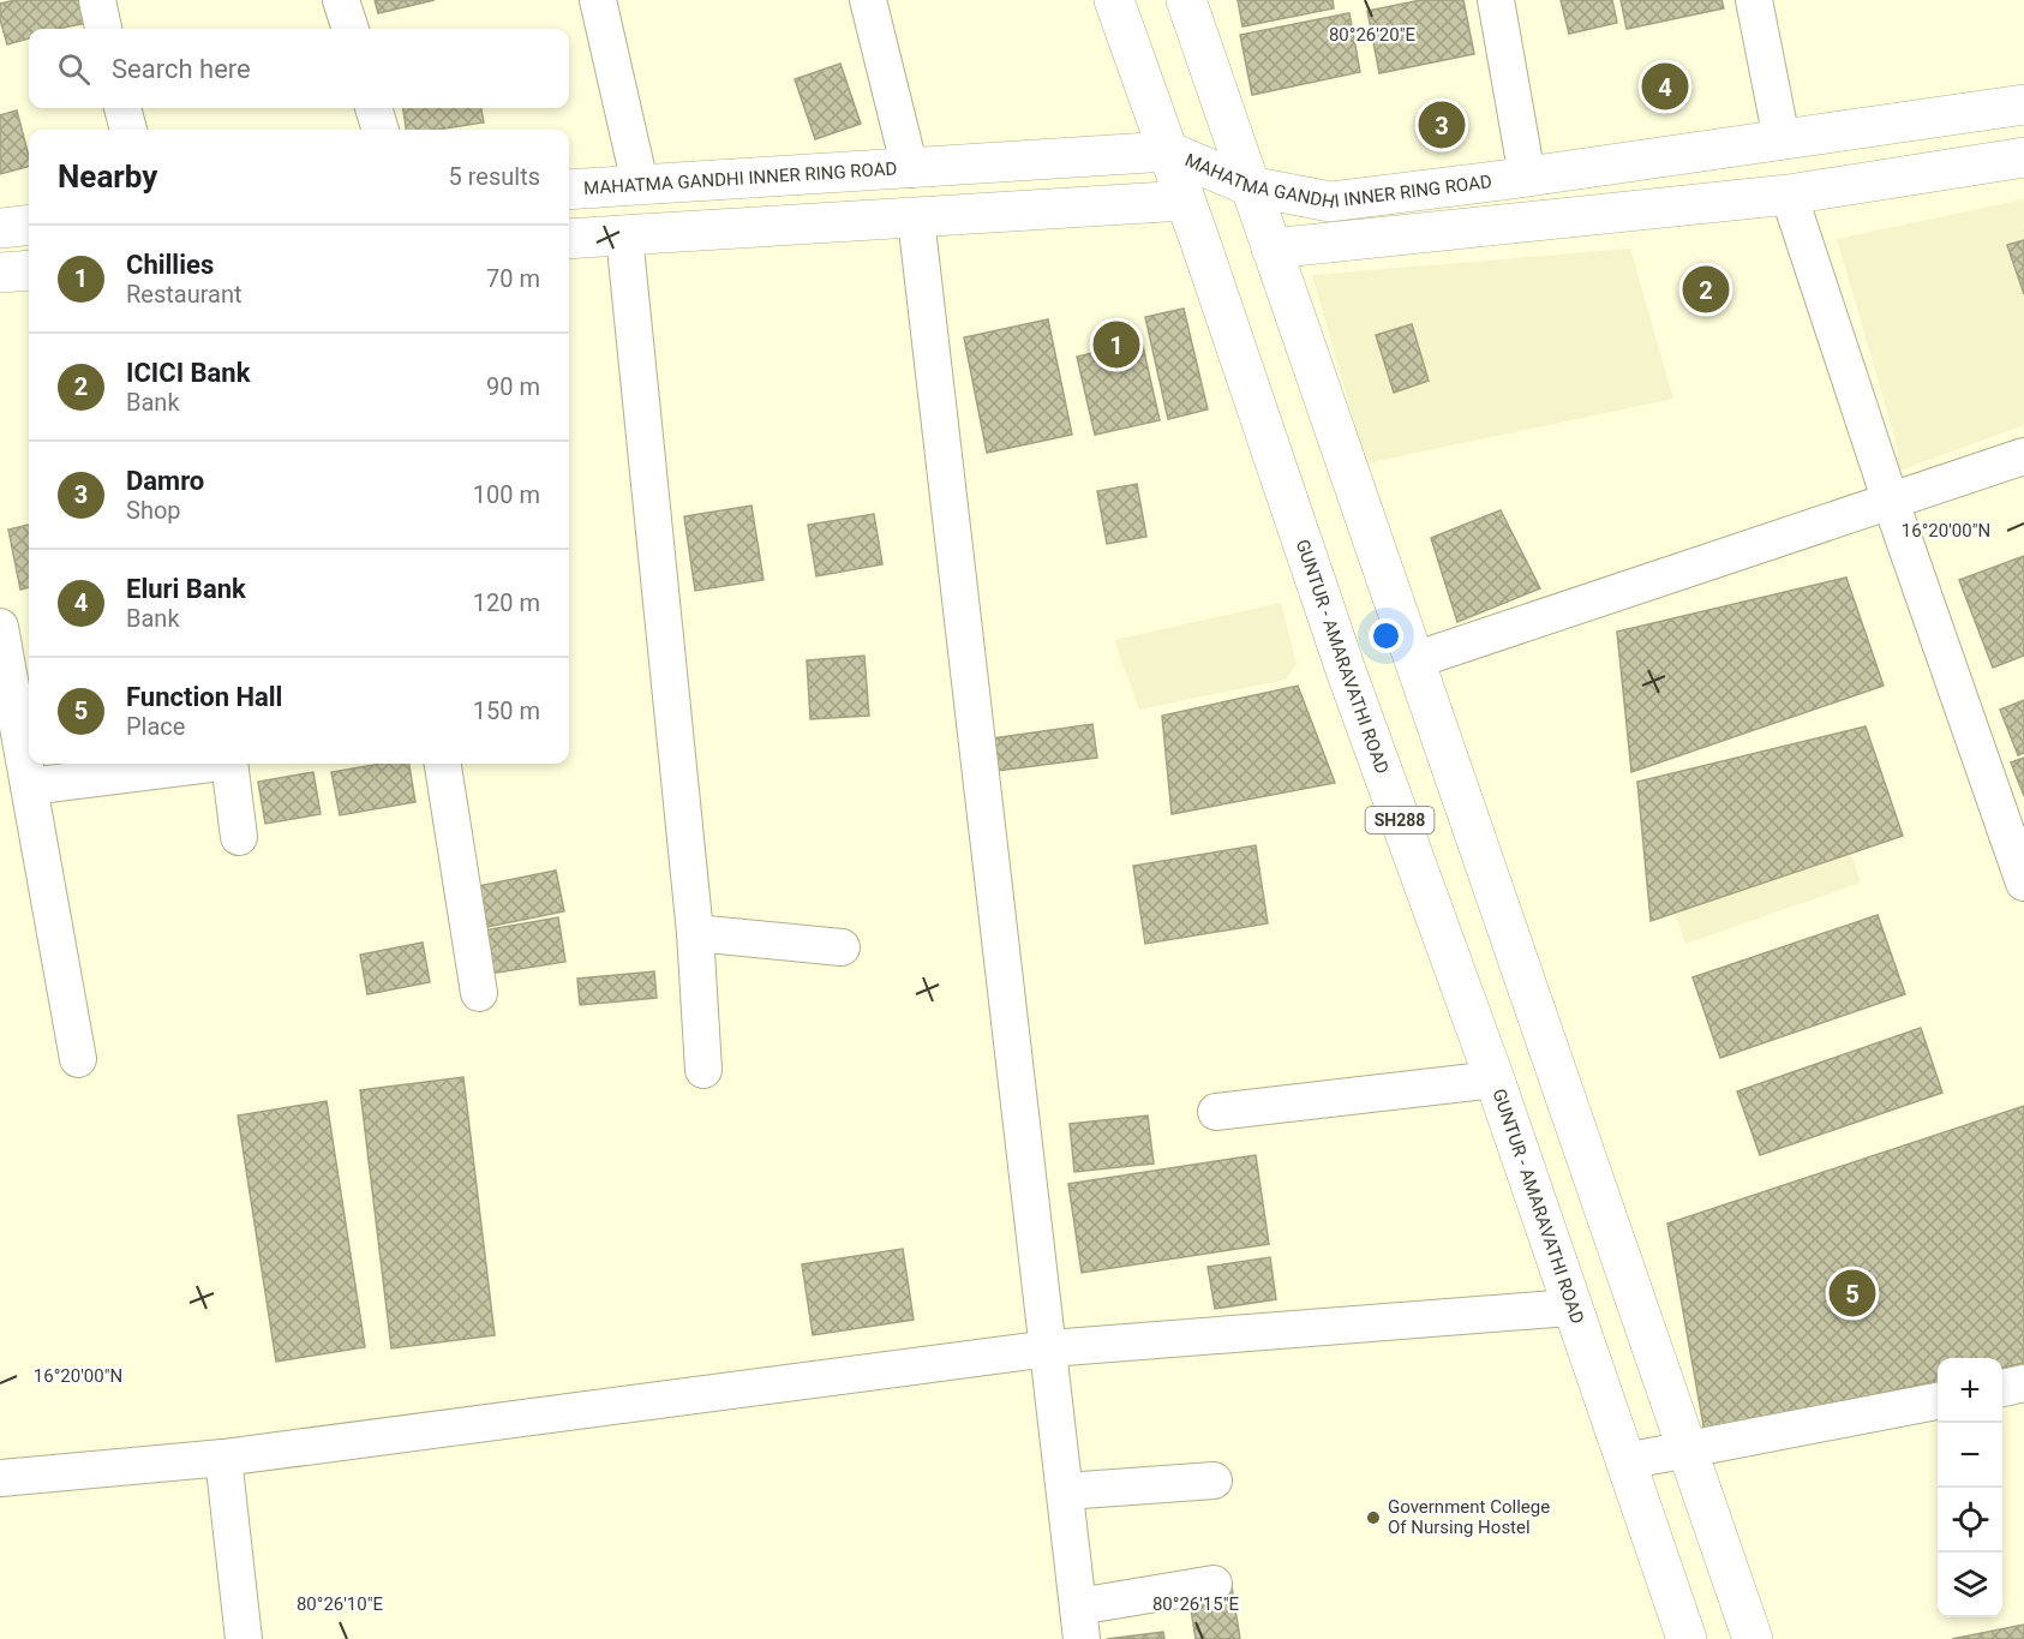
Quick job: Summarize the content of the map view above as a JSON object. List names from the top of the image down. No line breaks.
{"streets":{"main road":["MAHATMA GANDHI INNER RING ROAD","GUNTUR - AMARAVATHI ROAD","SH288"]},"crossings":[["MAHATMA GANDHI INNER RING ROAD","GUNTUR - AMARAVATHI ROAD"]],"places":["Government College Of Nursing Hostel"],"page":{"search":"Search here","pins":["4","3","2","1","5"],"heading":["Nearby","5 results"],"list":[{"mark":"1","name":"Chillies","note":"Restaurant","value":"70 m"},{"mark":"2","name":"ICICI Bank","note":"Bank","value":"90 m"},{"mark":"3","name":"Damro","note":"Shop","value":"100 m"},{"mark":"4","name":"Eluri Bank","note":"Bank","value":"120 m"},{"mark":"5","name":"Function Hall","note":"Place","value":"150 m"}],"map_buttons":["+","−"]},"coordinates":["80°26'20\"E","16°20'00\"N","80°26'10\"E","80°26'15\"E"]}
